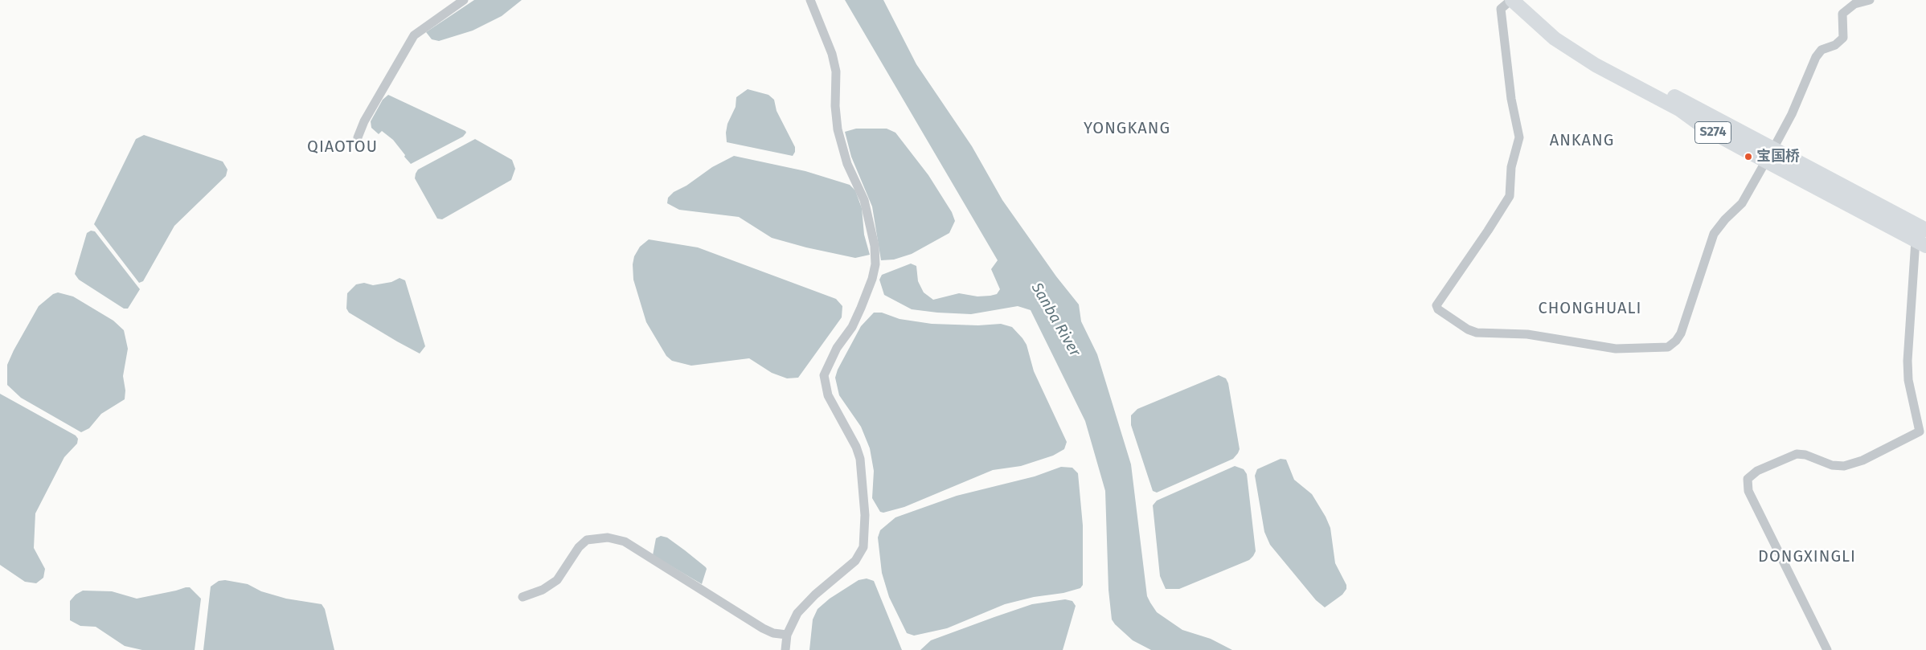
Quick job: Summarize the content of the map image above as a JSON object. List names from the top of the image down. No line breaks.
{"streets":{"main road":["S274"]},"districts":["YONGKANG","ANKANG","QIAOTOU","CHONGHUALI","DONGXINGLI"],"water":["Sanba River"],"places":["宝国桥"]}
